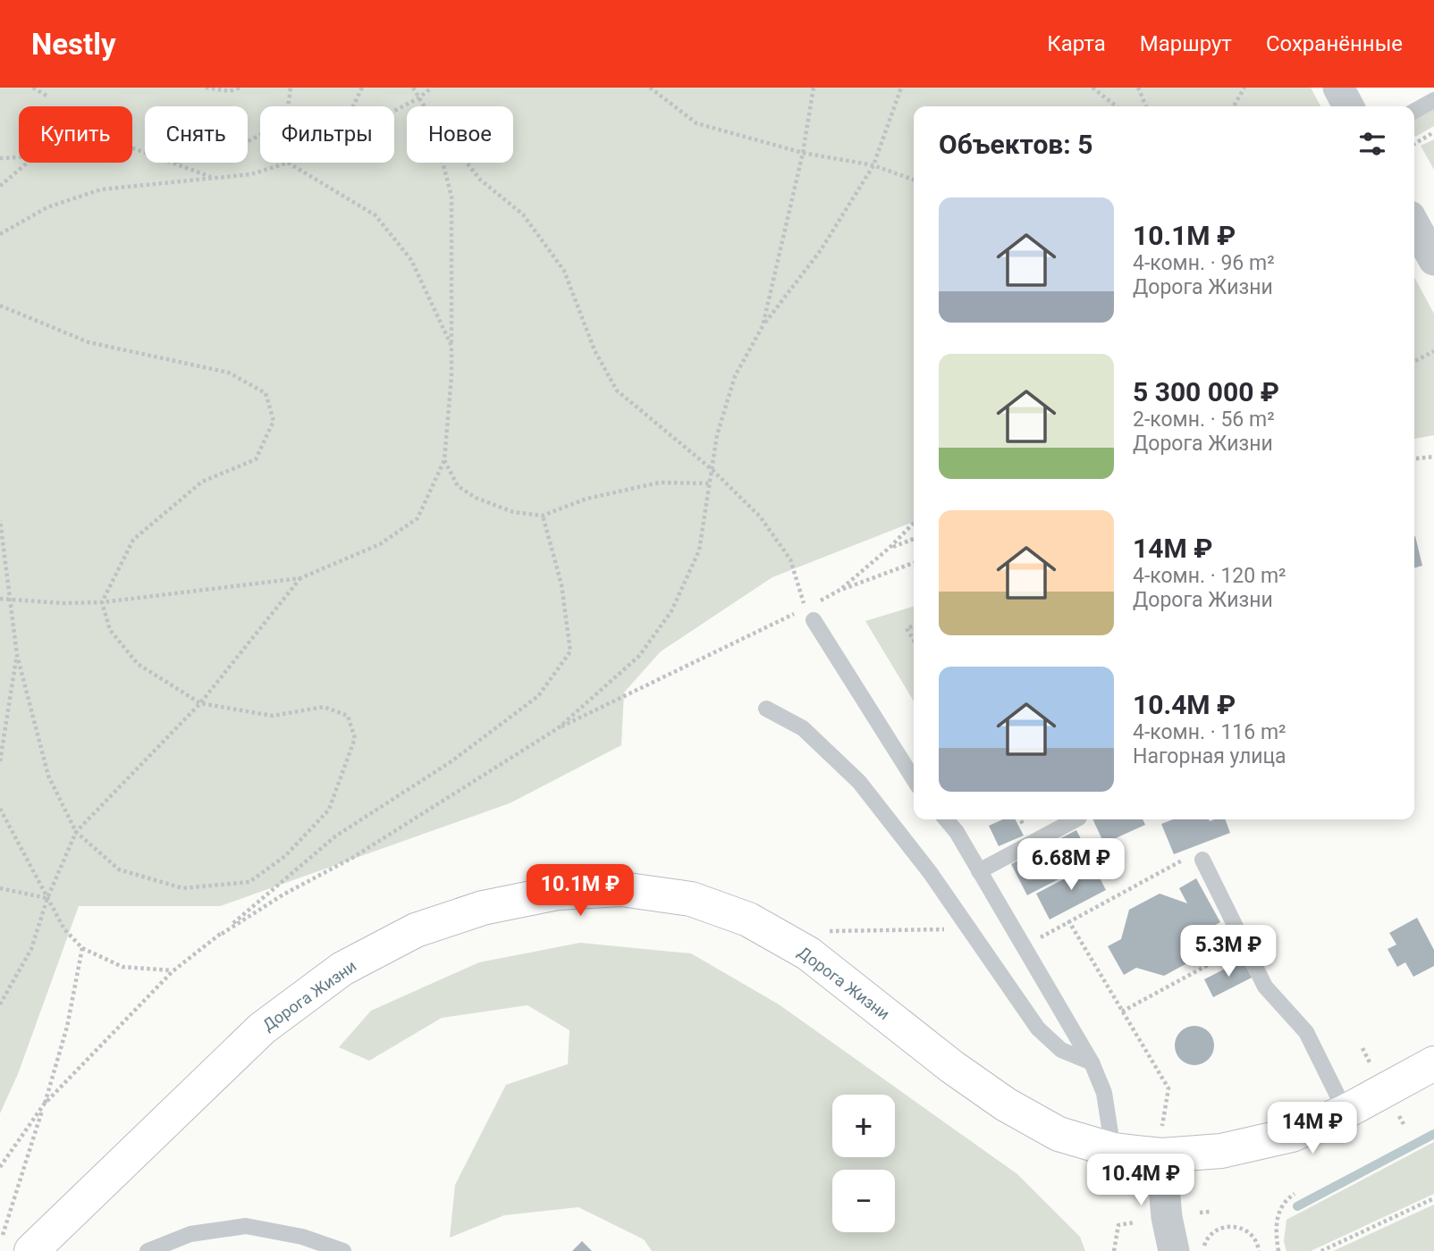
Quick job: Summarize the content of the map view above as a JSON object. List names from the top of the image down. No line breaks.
{"streets":{"main road":["Дорога Жизни"]},"page":{"header":"Nestly","nav":["Карта","Маршрут","Сохранённые"],"chip":["Купить","Снять","Фильтры","Новое"],"heading":"Объектов: 5","list":[{"name":"10.1M ₽","note":"4-комн. · 96 m² · Дорога Жизни"},{"name":"5 300 000 ₽","note":"2-комн. · 56 m² · Дорога Жизни"},{"name":"14M ₽","note":"4-комн. · 120 m² · Дорога Жизни"},{"name":"10.4M ₽","note":"4-комн. · 116 m² · Нагорная улица"}],"price":["6.68M ₽","10.1M ₽","5.3M ₽","14M ₽","10.4M ₽"],"map_buttons":["+","−"]}}
